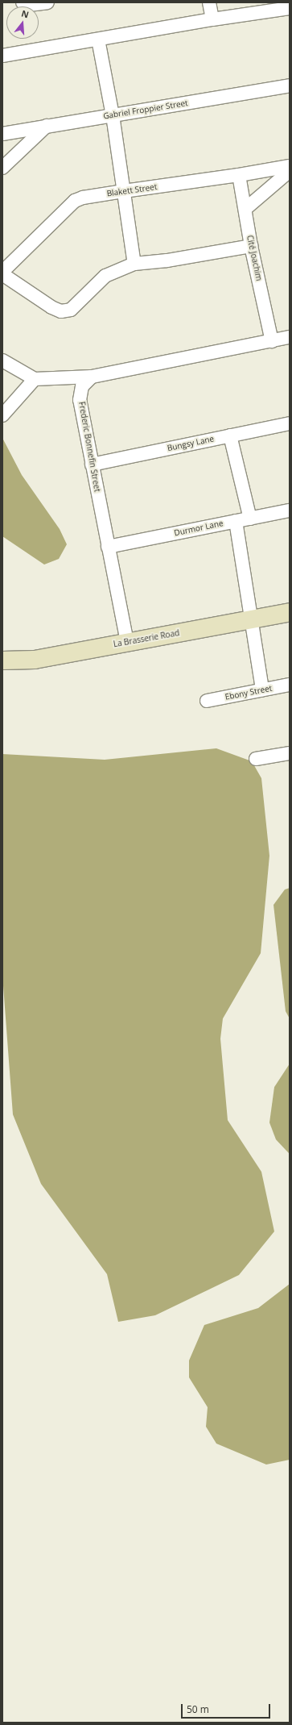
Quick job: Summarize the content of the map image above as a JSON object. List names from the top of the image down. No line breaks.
{"streets":{"main road":["La Brasserie Road"],"street":["Gabriel Froppier Street","Blakett Street","Cité Joachim","Bungsy Lane","Frederic Bonnefin Street","Durmor Lane","Ebony Street"]},"crossings":[["Blakett Street","Cité Joachim"],["Bungsy Lane","Frederic Bonnefin Street"],["Frederic Bonnefin Street","Durmor Lane"],["Frederic Bonnefin Street","La Brasserie Road"]],"scale_bar":"50 m","north":"top"}
